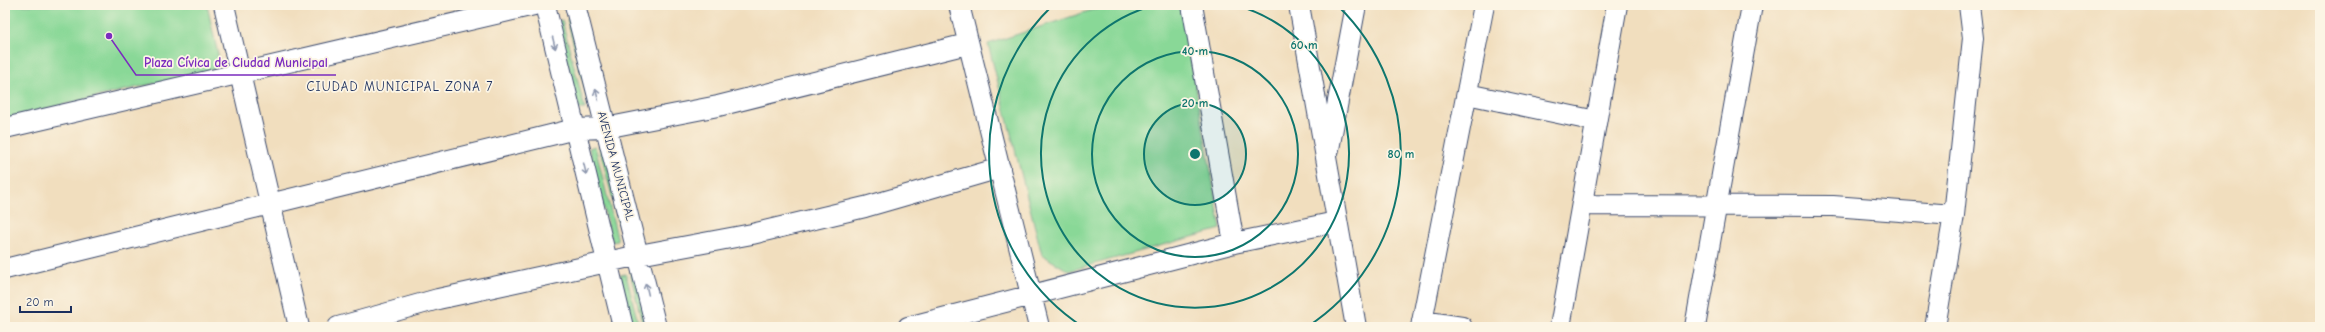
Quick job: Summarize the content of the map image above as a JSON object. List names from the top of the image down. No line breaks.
{"streets":{"street":["AVENIDA MUNICIPAL"]},"districts":["CIUDAD MUNICIPAL ZONA 7"],"places":["Plaza Cívica de Ciudad Municipal"],"scale_bar":"20 m","rings":["60 m","40 m","20 m","80 m"]}
